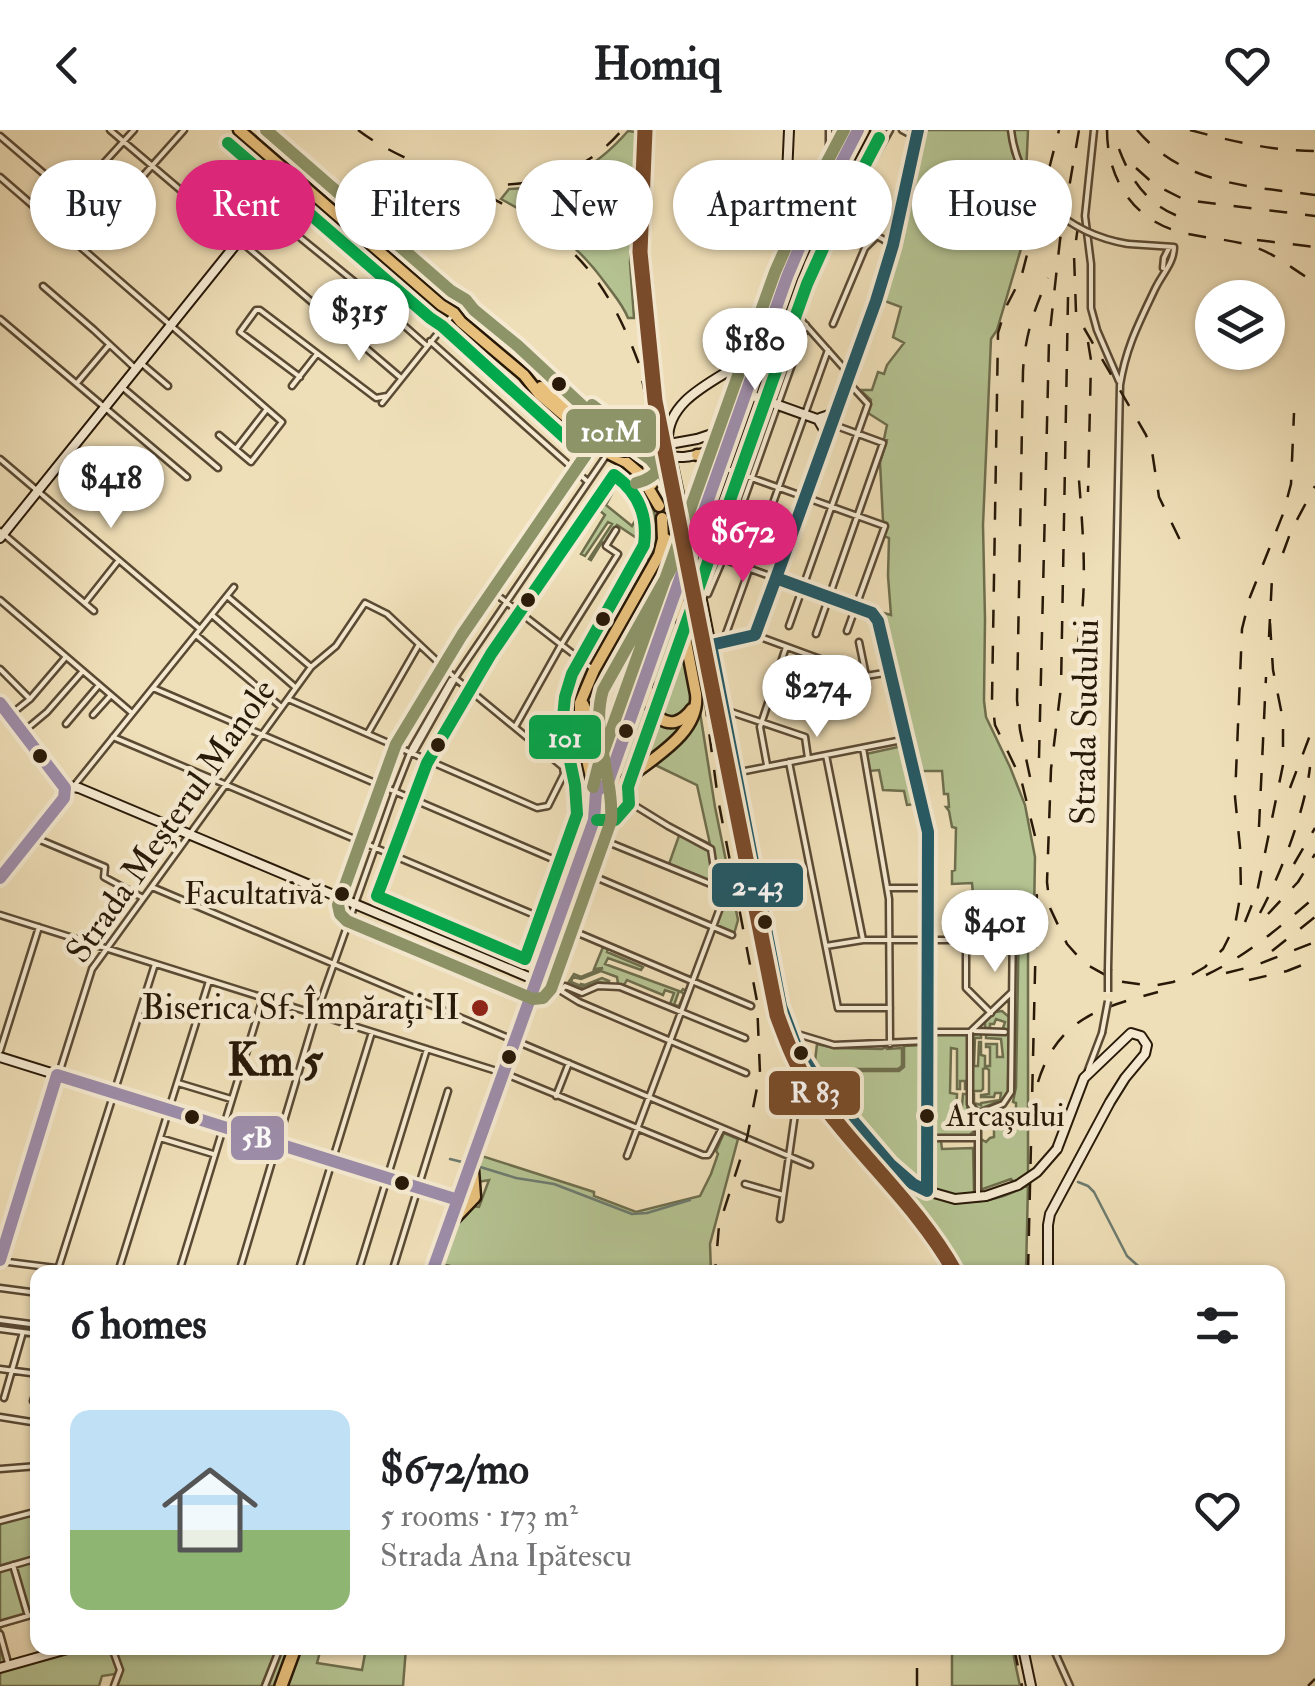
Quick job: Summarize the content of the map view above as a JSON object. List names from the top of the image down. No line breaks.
{"streets":{"street":["Strada Sudului","Strada Meșterul Manole"]},"districts":["Km 5"],"places":["Facultativă","Biserica Sf. Împărați II","Arcașului"],"lines":["transit line 5B","transit line 101M","transit line 2-43","transit line 101"],"page":{"header":"Homiq","chip":["Buy","Rent","Filters","New","Apartment","House"],"price":["$315","$180","$418","$672","$274","$401"],"heading":"6 homes","list":[{"name":"$672/mo","note":"5 rooms · 173 m² · Strada Ana Ipătescu"}]}}
